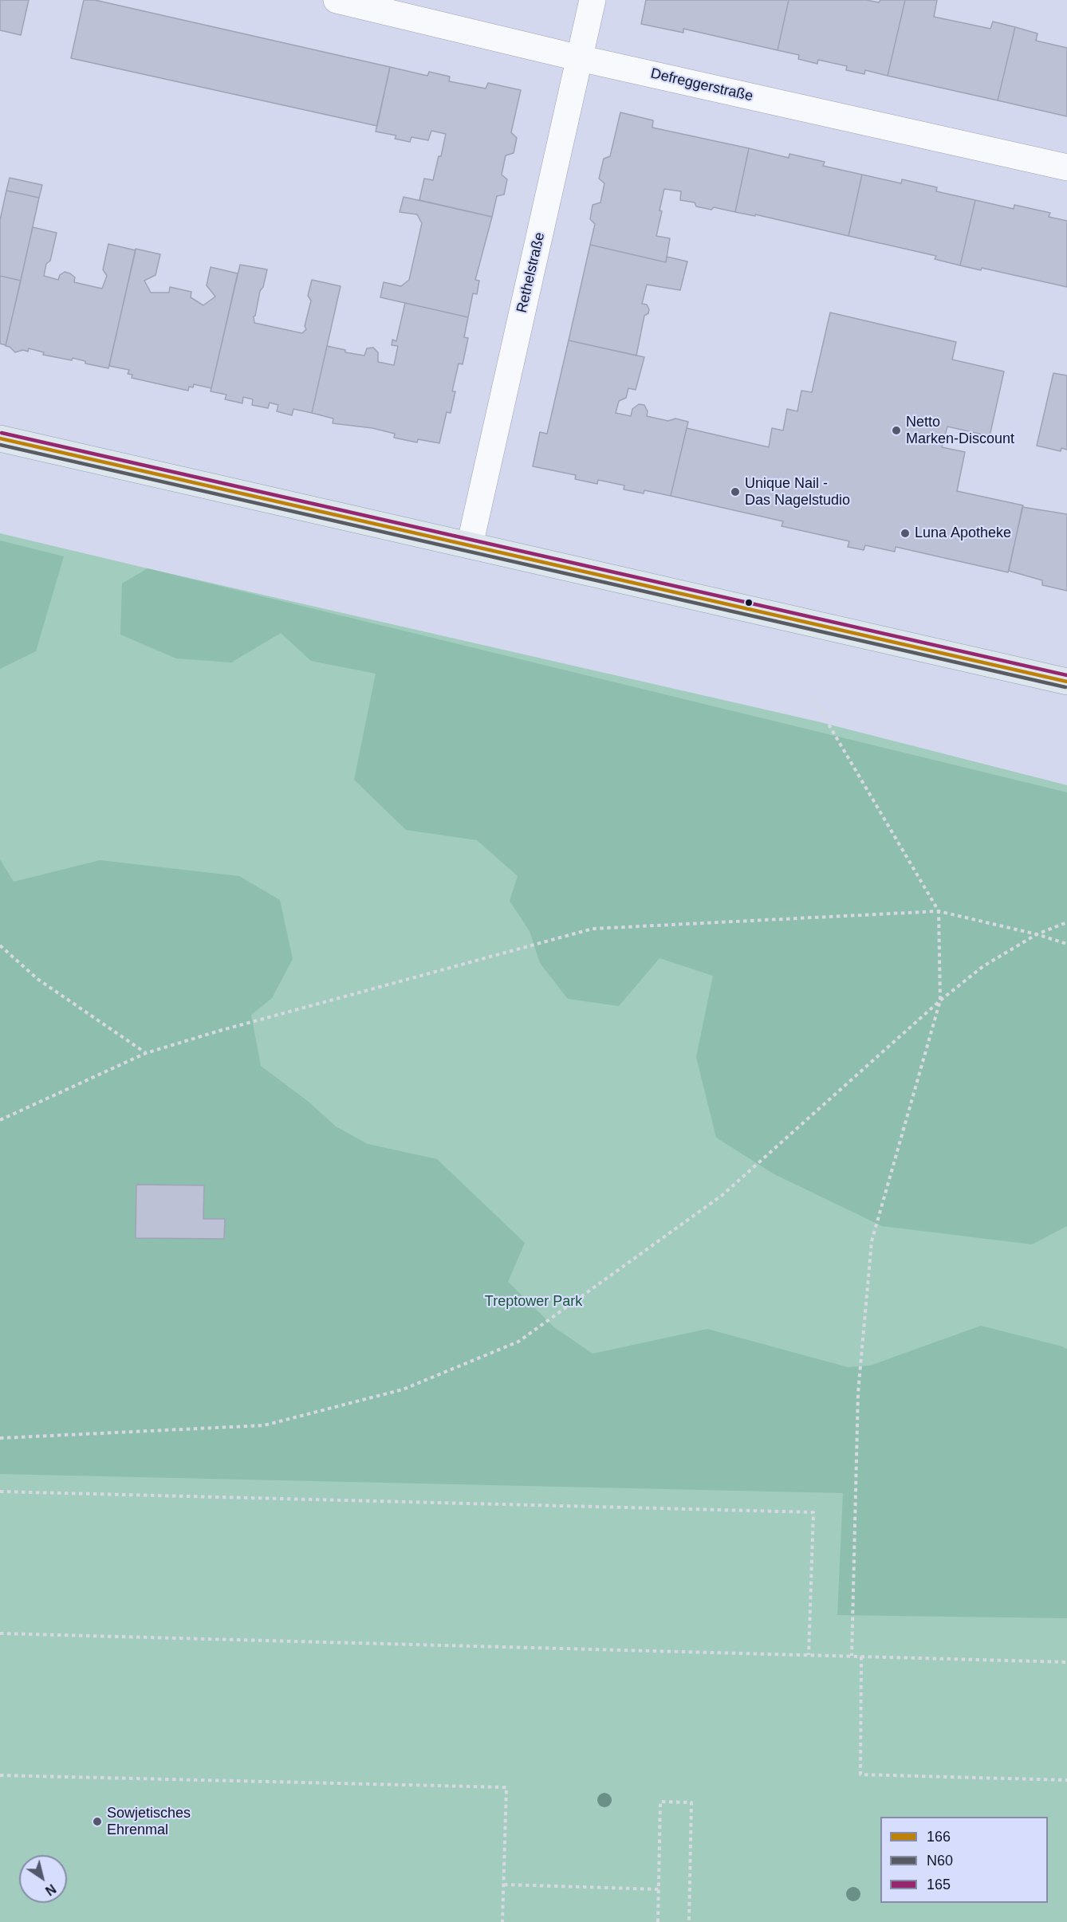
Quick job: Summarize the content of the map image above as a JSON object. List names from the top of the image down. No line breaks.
{"streets":{"street":["Defreggerstraße","Rethelstraße"]},"crossings":[["Defreggerstraße","Rethelstraße"]],"parks":["Treptower Park"],"places":["Netto Marken-Discount","Unique Nail - Das Nagelstudio","Luna Apotheke","Sowjetisches Ehrenmal"],"lines":["transit line 165","transit line 166","transit line N60"],"legend":["166","N60","165"],"north":"bottom right"}
